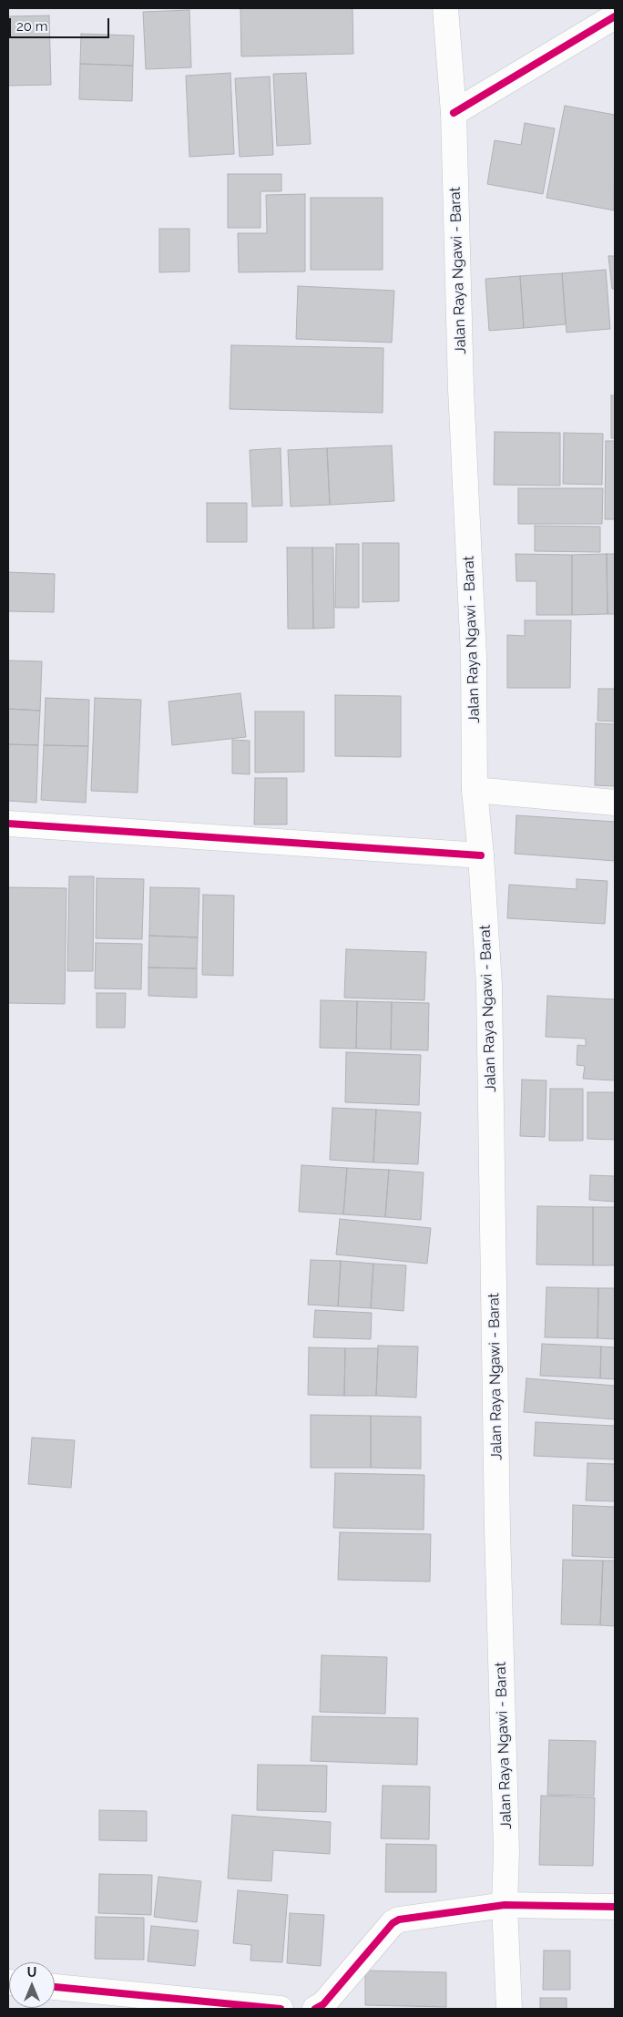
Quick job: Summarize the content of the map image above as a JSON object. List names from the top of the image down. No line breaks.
{"streets":{"main road":["Jalan Raya Ngawi - Barat"]},"scale_bar":"20 m","north":"top"}
